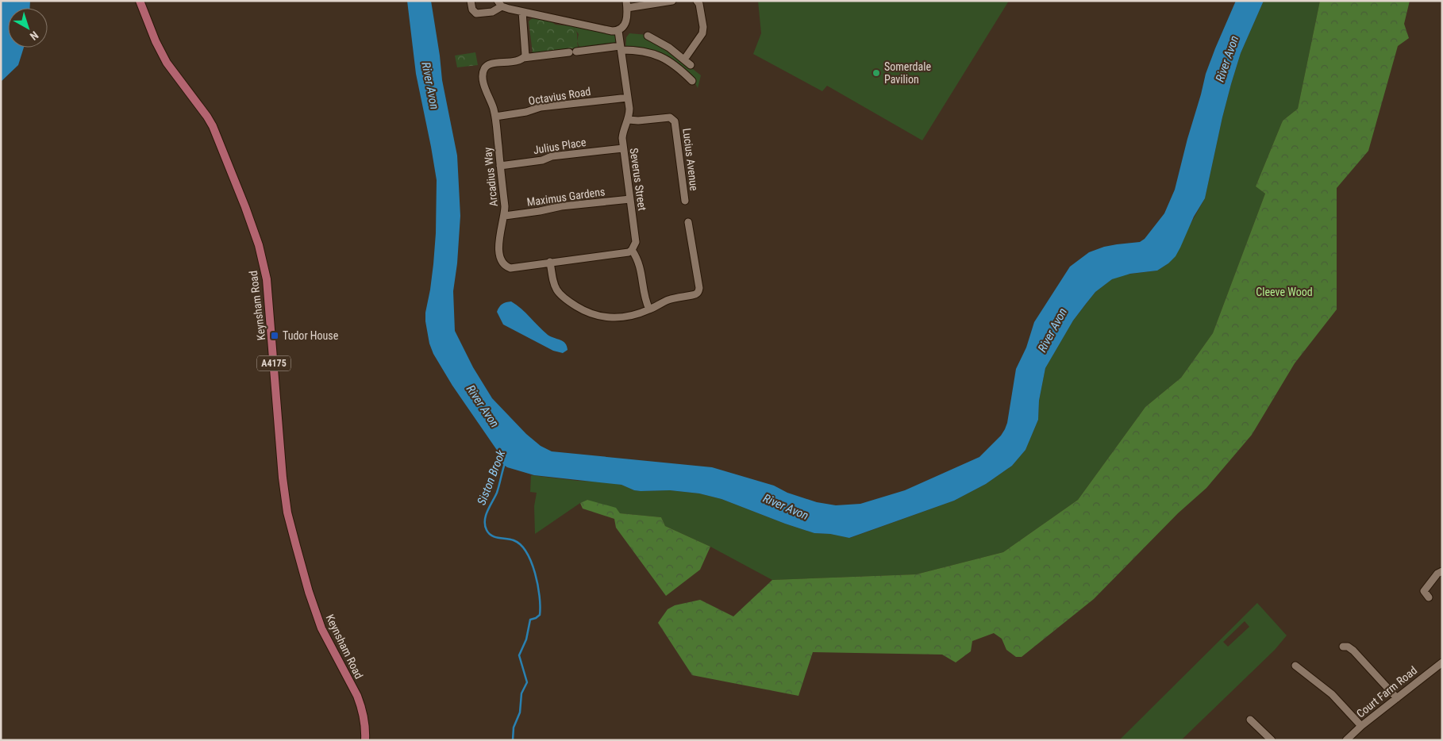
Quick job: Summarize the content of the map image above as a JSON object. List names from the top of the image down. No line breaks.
{"streets":{"main road":["Keynsham Road","A4175"],"street":["Octavius Road","Julius Place","Lucius Avenue","Arcadius Way","Severus Street","Maximus Gardens","Court Farm Road"]},"crossings":[["Octavius Road","Arcadius Way"],["Octavius Road","Severus Street"],["Julius Place","Arcadius Way"],["Julius Place","Severus Street"],["Lucius Avenue","Severus Street"],["Arcadius Way","Severus Street"],["Arcadius Way","Maximus Gardens"],["Severus Street","Maximus Gardens"]],"water":["River Avon","Siston Brook"],"parks":["Cleeve Wood"],"places":{"other":["Somerdale Pavilion"],"transit":["Tudor House"]},"north":"bottom right"}
